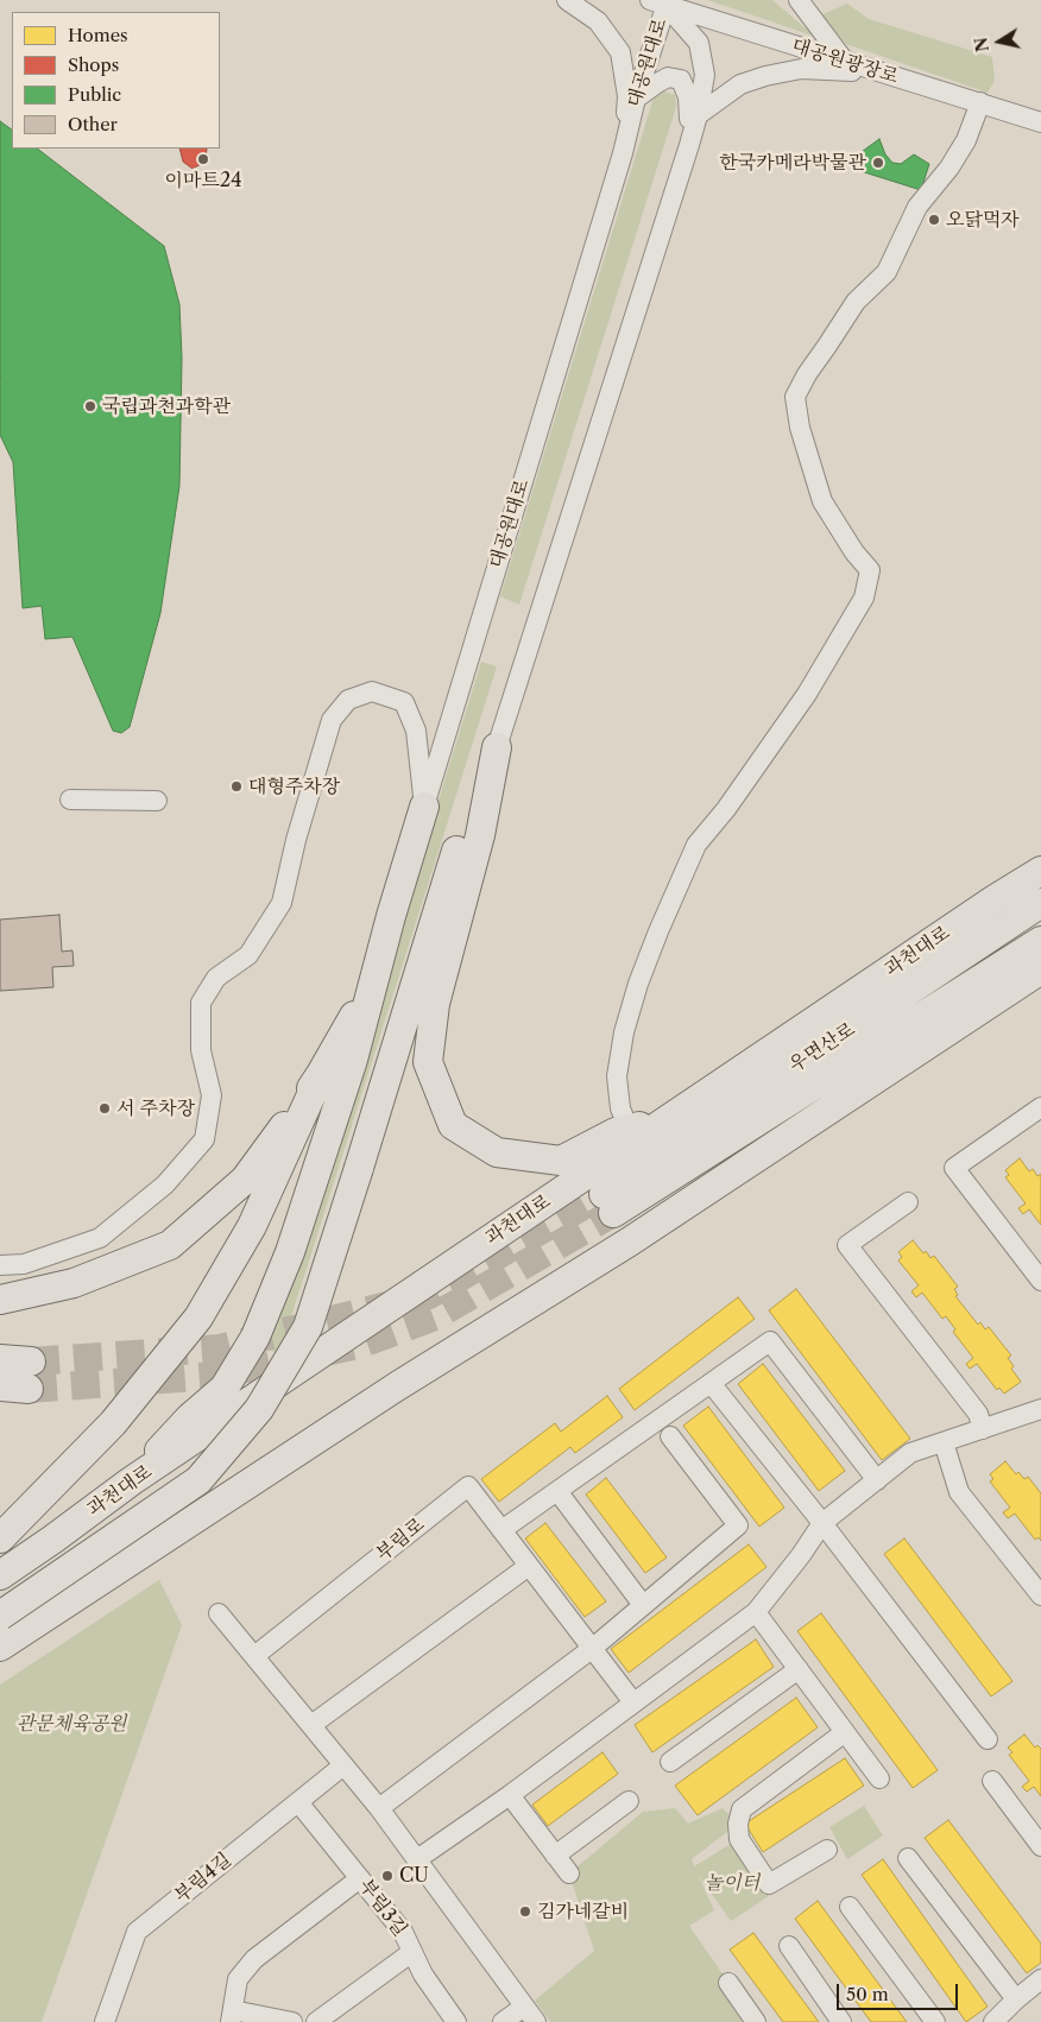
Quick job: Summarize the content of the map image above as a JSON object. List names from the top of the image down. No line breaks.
{"streets":{"highway":["과천대로","우면산로"],"street":["대공원광장로","대공원대로","부림로","부림4길","부림3길"]},"crossings":[["대공원광장로","대공원대로"],["부림4길","부림3길"]],"parks":["관문체육공원","놀이터"],"places":["이마트24","한국카메라박물관","오닭먹자","국립과천과학관","대형주차장","서 주차장","CU","김가네갈비"],"legend":["Homes","Shops","Public","Other"],"scale_bar":"50 m","north":"left"}
